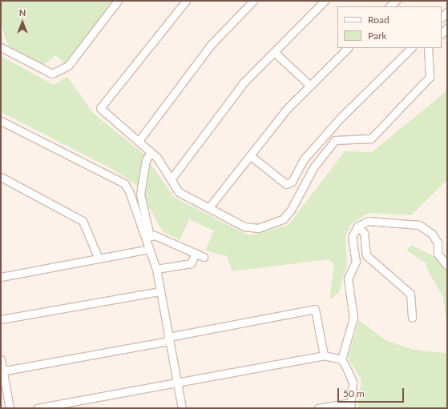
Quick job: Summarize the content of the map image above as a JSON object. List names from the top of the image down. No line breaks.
{"legend":["Road","Park"],"scale_bar":"50 m","north":"top"}
